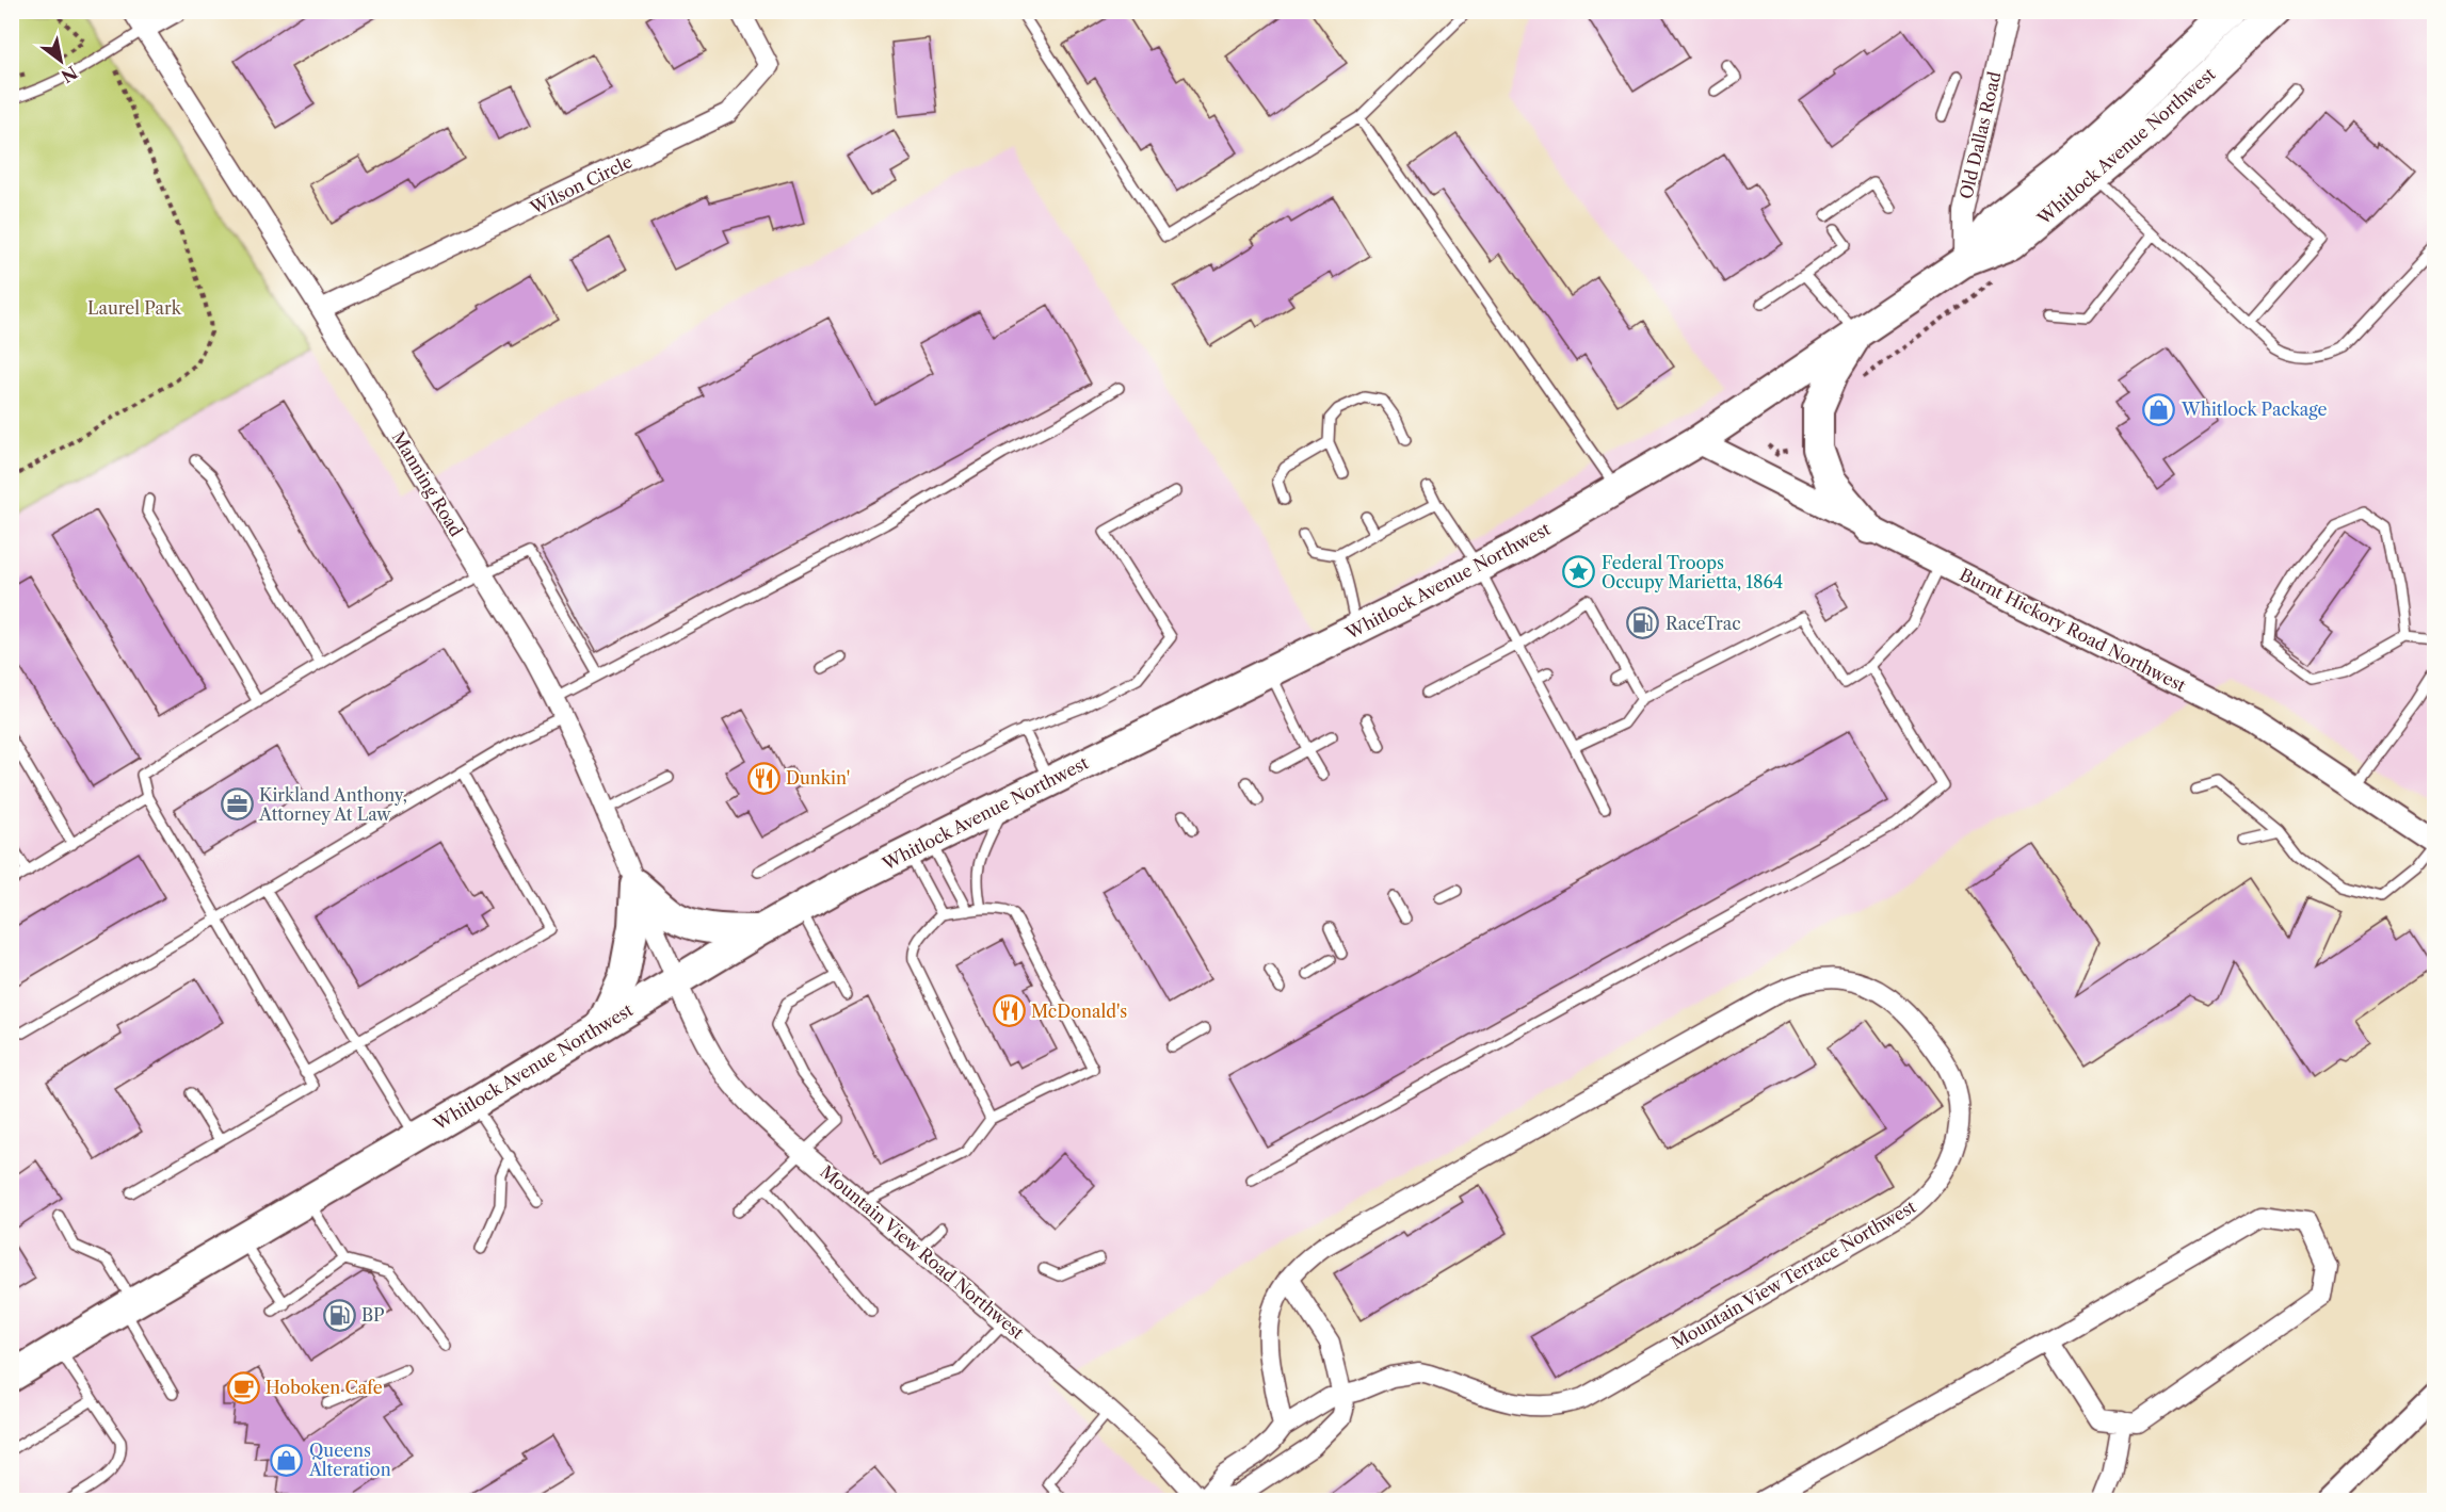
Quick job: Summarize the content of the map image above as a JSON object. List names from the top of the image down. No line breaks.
{"streets":{"highway":["Whitlock Avenue Northwest"],"street":["Old Dallas Road","Wilson Circle","Manning Road","Burnt Hickory Road Northwest","Mountain View Road Northwest","Mountain View Terrace Northwest"]},"crossings":[["Old Dallas Road","Whitlock Avenue Northwest"],["Whitlock Avenue Northwest","Manning Road"],["Whitlock Avenue Northwest","Burnt Hickory Road Northwest"],["Whitlock Avenue Northwest","Mountain View Road Northwest"],["Wilson Circle","Manning Road"],["Manning Road","Mountain View Road Northwest"],["Mountain View Road Northwest","Mountain View Terrace Northwest"]],"parks":["Laurel Park"],"places":{"shop":["Whitlock Package","Queens Alteration"],"place":["Federal Troops Occupy Marietta, 1864"],"fuel station":["RaceTrac","BP"],"restaurant":["Dunkin'","McDonald's"],"office":["Kirkland Anthony, Attorney At Law"],"cafe":["Hoboken Cafe"]},"north":"bottom right"}
